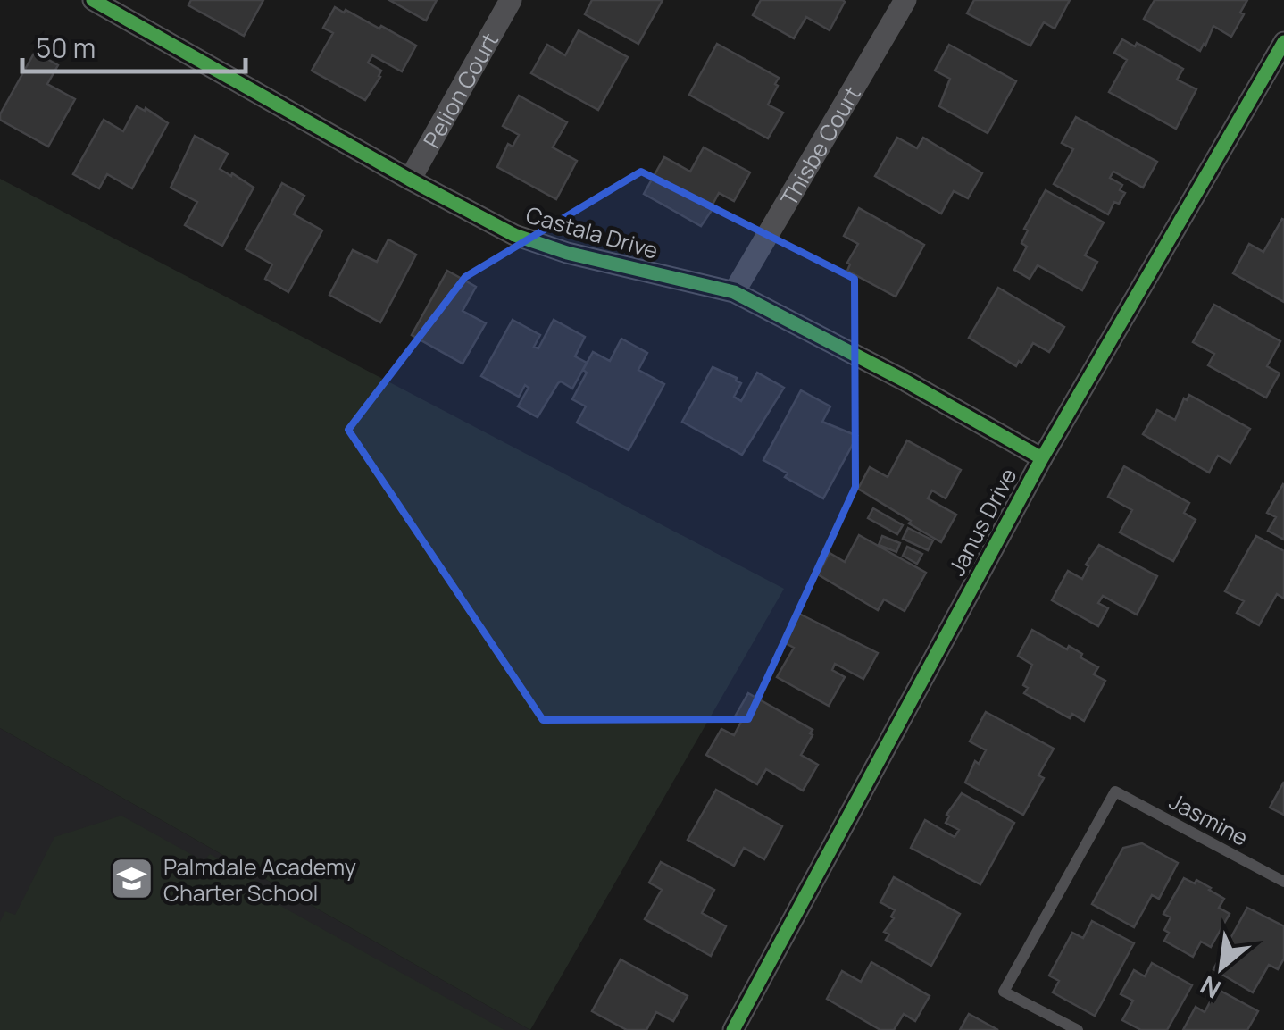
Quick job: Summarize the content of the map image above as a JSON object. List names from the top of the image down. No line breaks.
{"streets":{"street":["Pelion Court","Thisbe Court","Castala Drive","Janus Drive"],"lane":["Jasmine"]},"crossings":[["Pelion Court","Castala Drive"],["Thisbe Court","Castala Drive"],["Castala Drive","Janus Drive"]],"places":{"school or university":["Palmdale Academy Charter School"]},"scale_bar":"50 m","north":"bottom left"}
